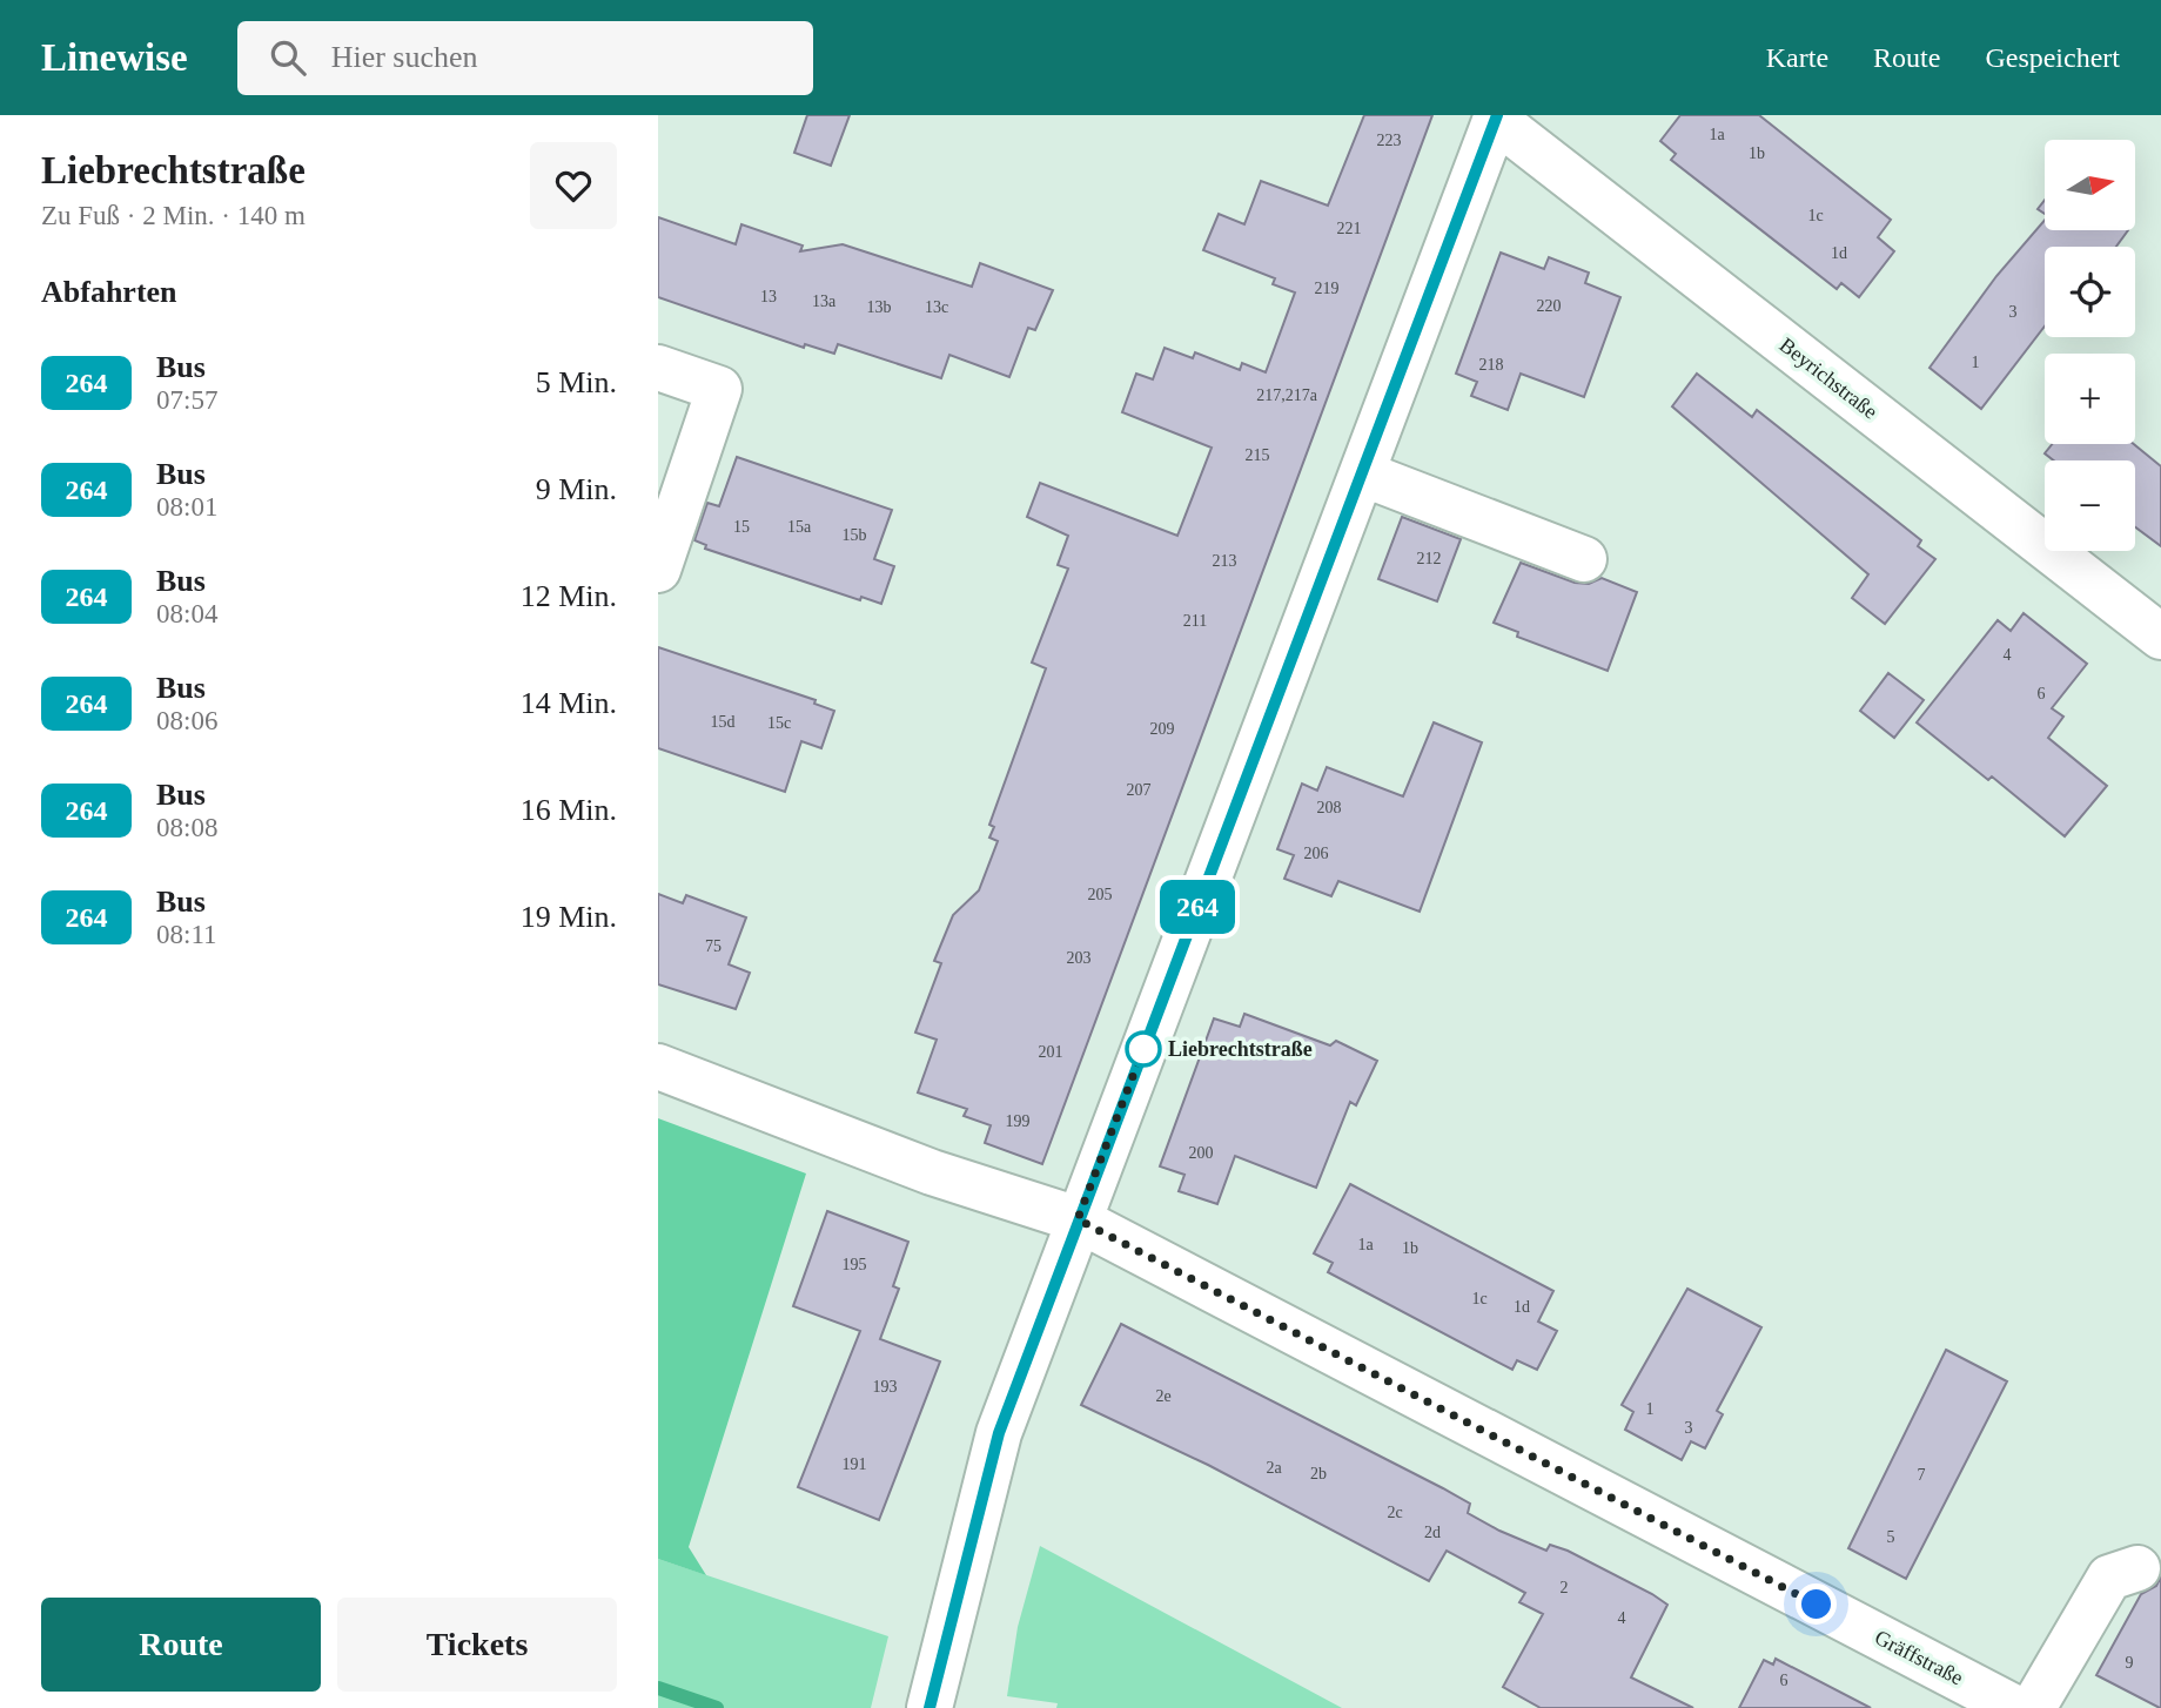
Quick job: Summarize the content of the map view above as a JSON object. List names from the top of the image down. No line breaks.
{"streets":{"street":["Beyrichstraße","Gräffstraße"]},"places":["Liebrechtstraße"],"lines":["bus line 264"],"house_numbers":["1a","223","1b","1c","221","1d","219","13","13a","220","13b","13c","3","1","218","217,217a","215","15","15a","15b","212","213","211","4","6","15d","15c","209","207","208","206","205","75","203","201","199","200","1a","1b","195","1c","1d","193","2e","1","3","191","2a","2b","7","2c","2d","5","2","4","9","6"],"north":"right","page":{"header":"Linewise","search":"Hier suchen","nav":["Karte","Route","Gespeichert"],"heading":[["Liebrechtstraße","Zu Fuß · 2 Min. · 140 m"],"Abfahrten"],"on_map":"264","map_buttons":["+","−"],"list":[{"mark":"264","name":"Bus","note":"07:57","value":"5 Min."},{"mark":"264","name":"Bus","note":"08:01","value":"9 Min."},{"mark":"264","name":"Bus","note":"08:04","value":"12 Min."},{"mark":"264","name":"Bus","note":"08:06","value":"14 Min."},{"mark":"264","name":"Bus","note":"08:08","value":"16 Min."},{"mark":"264","name":"Bus","note":"08:11","value":"19 Min."}],"buttons":["Route","Tickets"]}}
